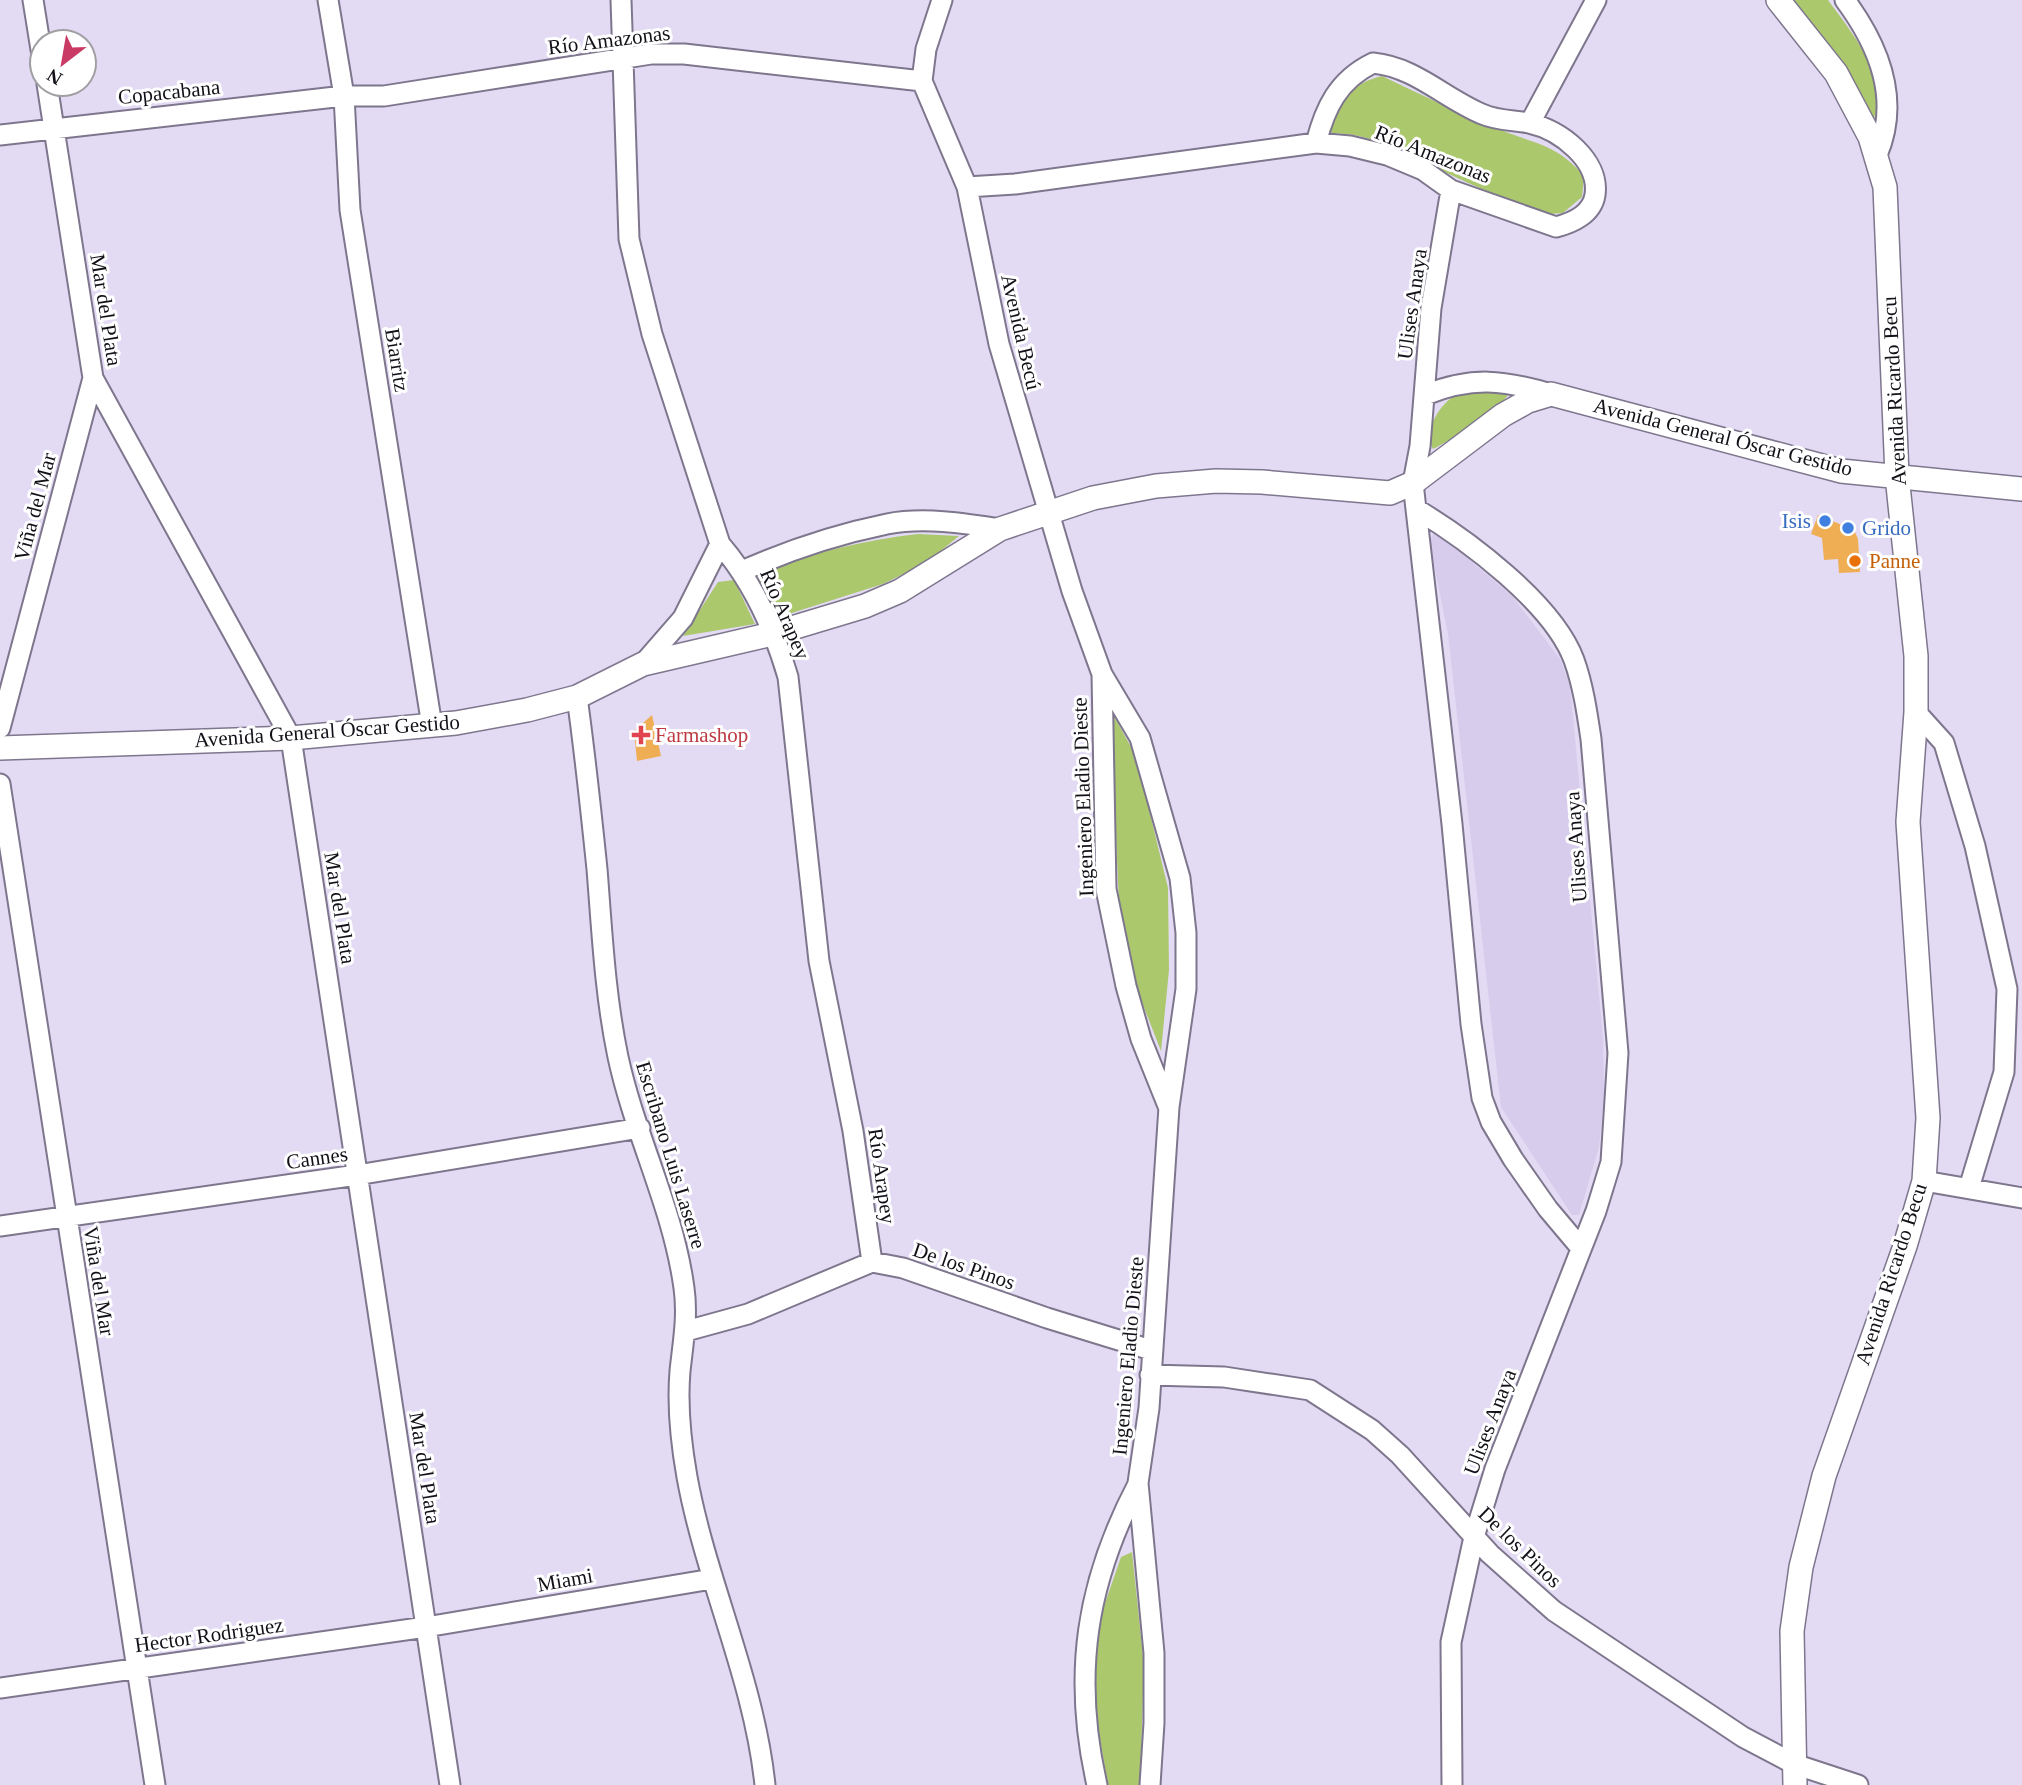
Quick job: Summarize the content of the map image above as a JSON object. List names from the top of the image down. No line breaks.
{"streets":{"street":["Río Amazonas","Copacabana","Ulises Anaya","Mar del Plata","Avenida Becú","Biarritz","Avenida Ricardo Becu","Avenida General Óscar Gestido","Viña del Mar","Río Arapey","Ingeniero Eladio Dieste","Escribano Luis Laserre","Cannes","De los Pinos","Miami","Hector Rodriguez"]},"crossings":[["Río Amazonas","Copacabana"],["Río Amazonas","Ulises Anaya"],["Río Amazonas","Avenida Becú"],["Río Amazonas","Biarritz"],["Río Amazonas","Río Arapey"],["Copacabana","Mar del Plata"],["Copacabana","Biarritz"],["Ulises Anaya","Avenida General Óscar Gestido"],["Ulises Anaya","De los Pinos"],["Mar del Plata","Avenida General Óscar Gestido"],["Mar del Plata","Viña del Mar"],["Mar del Plata","Cannes"],["Mar del Plata","Miami"],["Mar del Plata","Hector Rodriguez"],["Avenida Becú","Avenida General Óscar Gestido"],["Avenida Becú","Ingeniero Eladio Dieste"],["Biarritz","Avenida General Óscar Gestido"],["Avenida Ricardo Becu","Avenida General Óscar Gestido"],["Avenida Ricardo Becu","De los Pinos"],["Avenida General Óscar Gestido","Río Arapey"],["Avenida General Óscar Gestido","Escribano Luis Laserre"],["Viña del Mar","Cannes"],["Viña del Mar","Hector Rodriguez"],["Río Arapey","De los Pinos"],["Ingeniero Eladio Dieste","De los Pinos"],["Escribano Luis Laserre","Cannes"],["Escribano Luis Laserre","Miami"],["Miami","Hector Rodriguez"]],"places":{"other":["Isis","Grido","Panne"],"health":["Farmashop"]},"north":"bottom left"}
